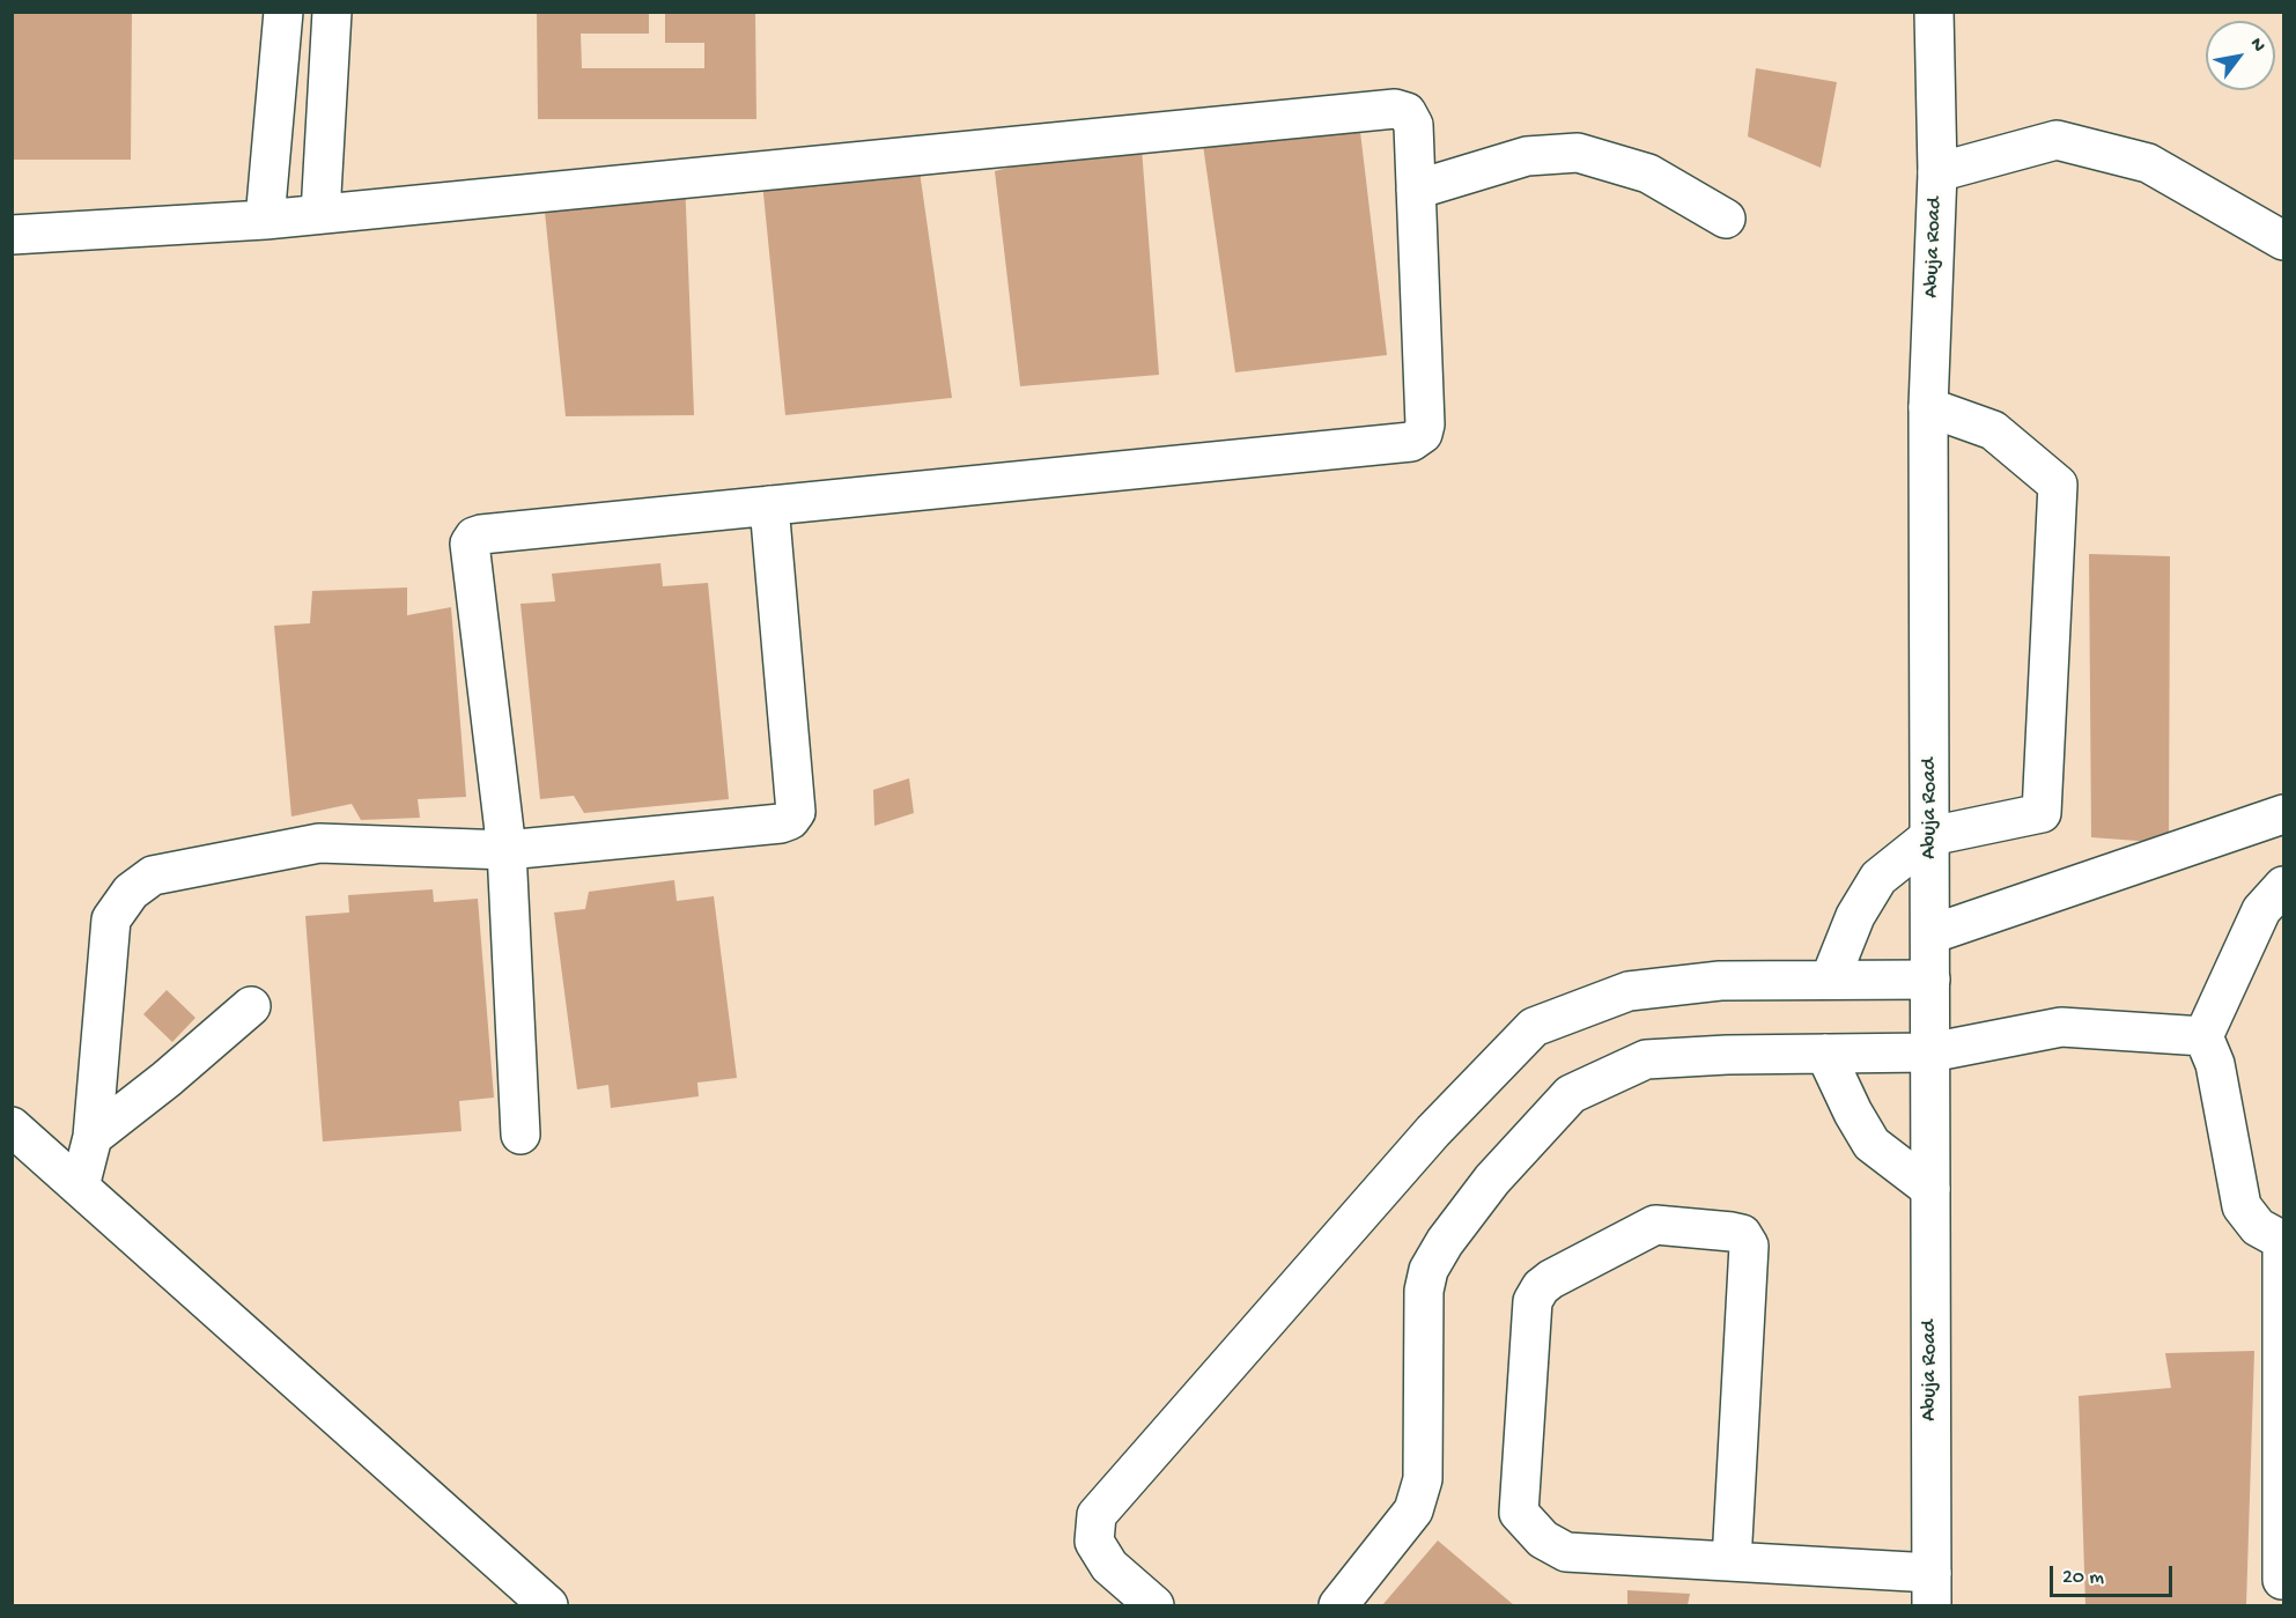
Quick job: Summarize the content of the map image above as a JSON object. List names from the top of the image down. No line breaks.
{"streets":{"main road":["Abuja Road"]},"scale_bar":"20 m","north":"top right"}
